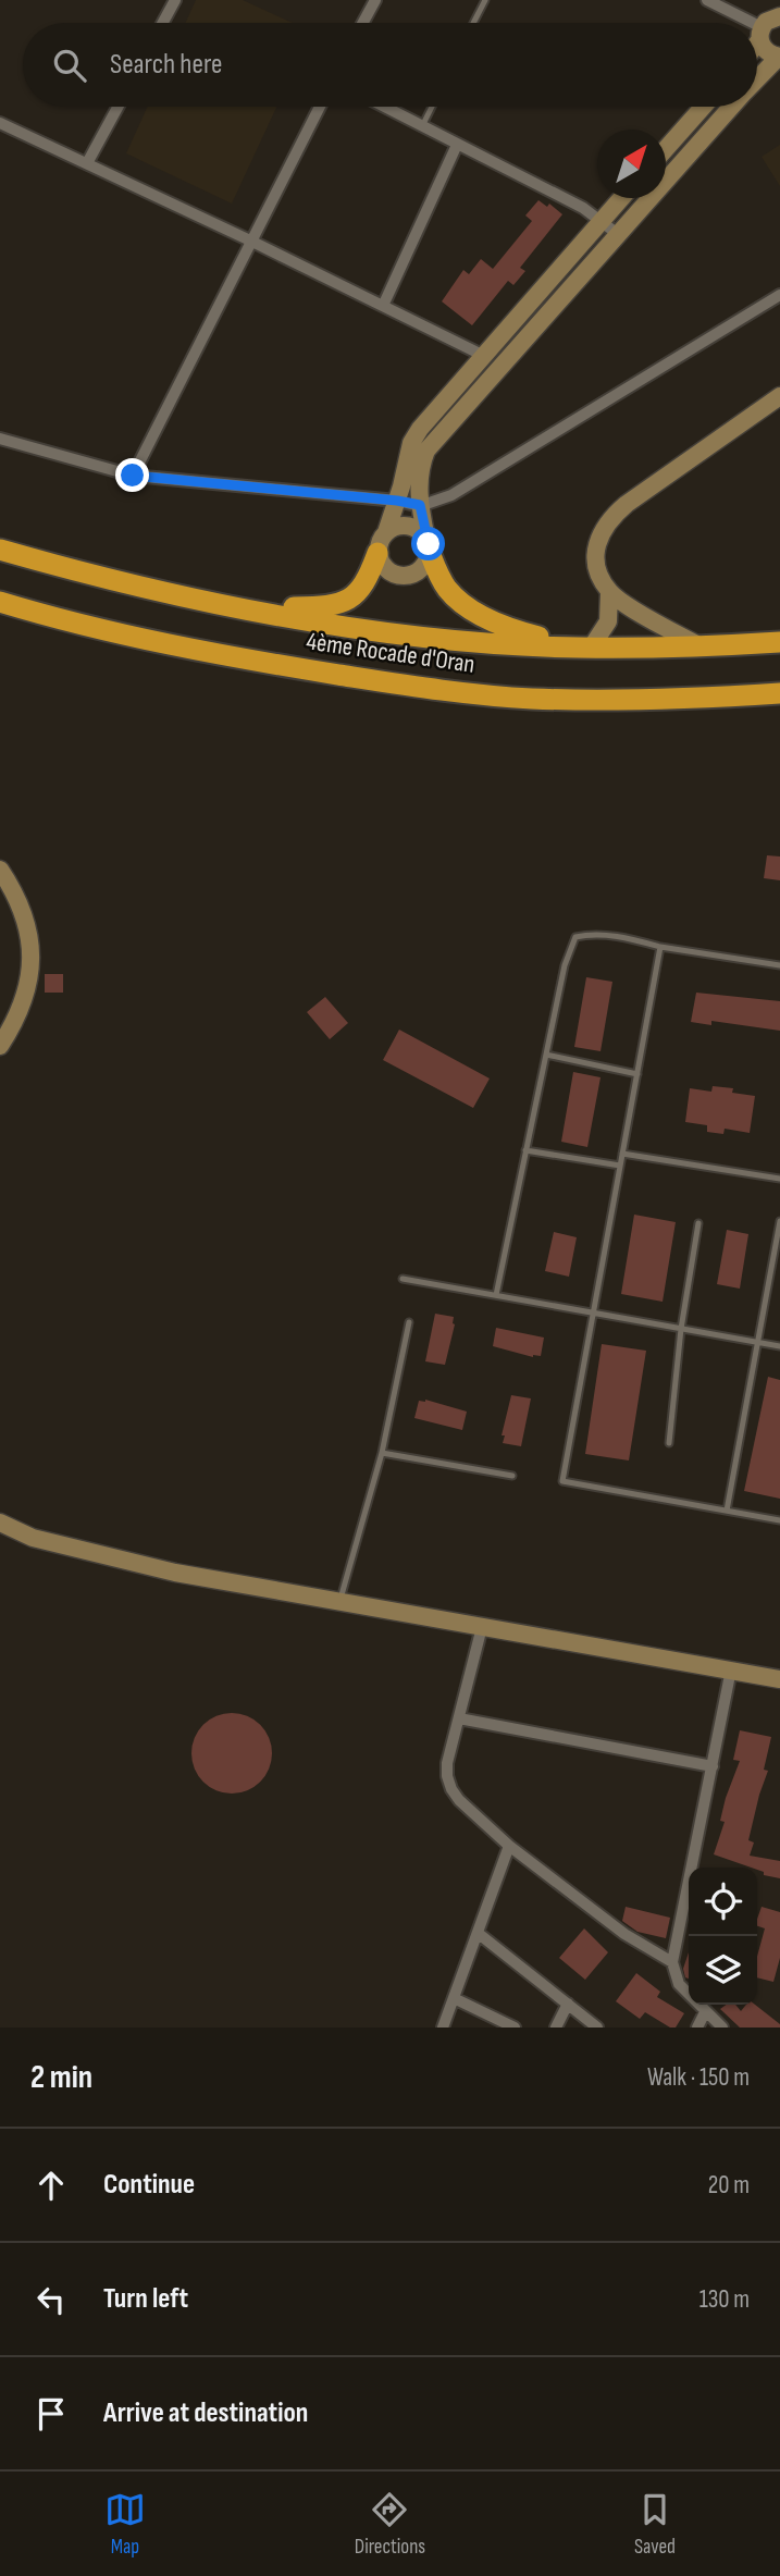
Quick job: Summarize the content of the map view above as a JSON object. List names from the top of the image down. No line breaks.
{"streets":{"highway":["4ème Rocade d'Oran"]},"north":"top right","page":{"search":"Search here","heading":["2 min","Walk · 150 m"],"list":[["Continue","20 m"],["Turn left","130 m"],"Arrive at destination"],"nav":["Map","Directions","Saved"]}}
